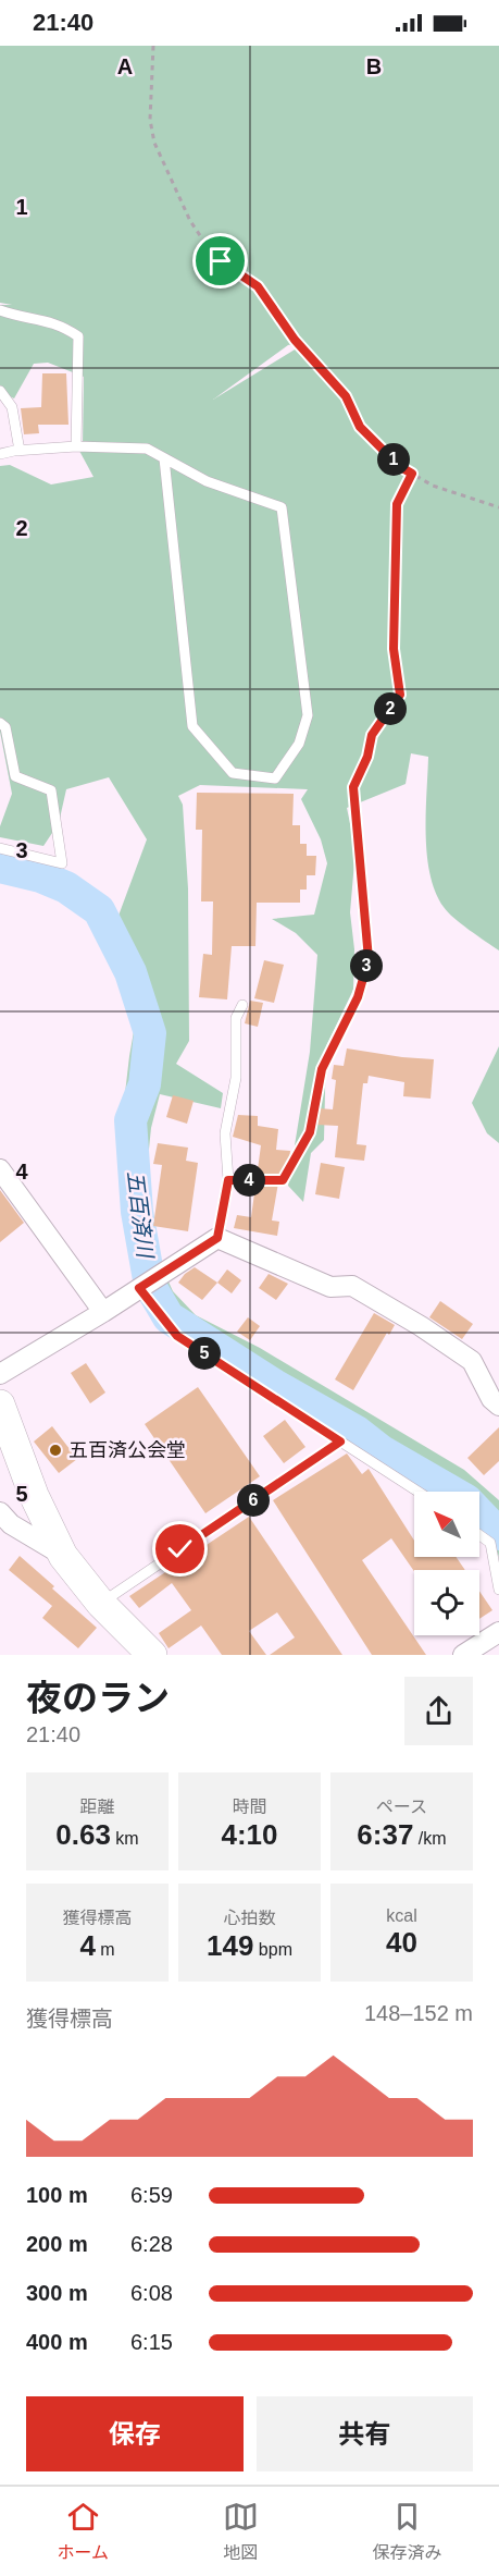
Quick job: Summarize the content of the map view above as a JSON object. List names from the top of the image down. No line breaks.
{"water":["五百済川"],"places":["五百済公会堂"],"north":"top left","page":{"status":"21:40","pins":["1","2","3","4","5","6"],"heading":["夜のラン","21:40"],"stats":[["距離","0.63 km"],["時間","4:10"],["ペース","6:37 /km"],["獲得標高","4 m"],["心拍数","149 bpm"],["kcal","40"]],"chart":["獲得標高","148–152 m"],"list":[{"name":"100 m","note":"6:59"},{"name":"200 m","note":"6:28"},{"name":"300 m","note":"6:08"},{"name":"400 m","note":"6:15"}],"buttons":["保存","共有"],"tabs":["ホーム","地図","保存済み"]},"grid":{"columns":["A","B"],"rows":["1","2","3","4","5"]}}
